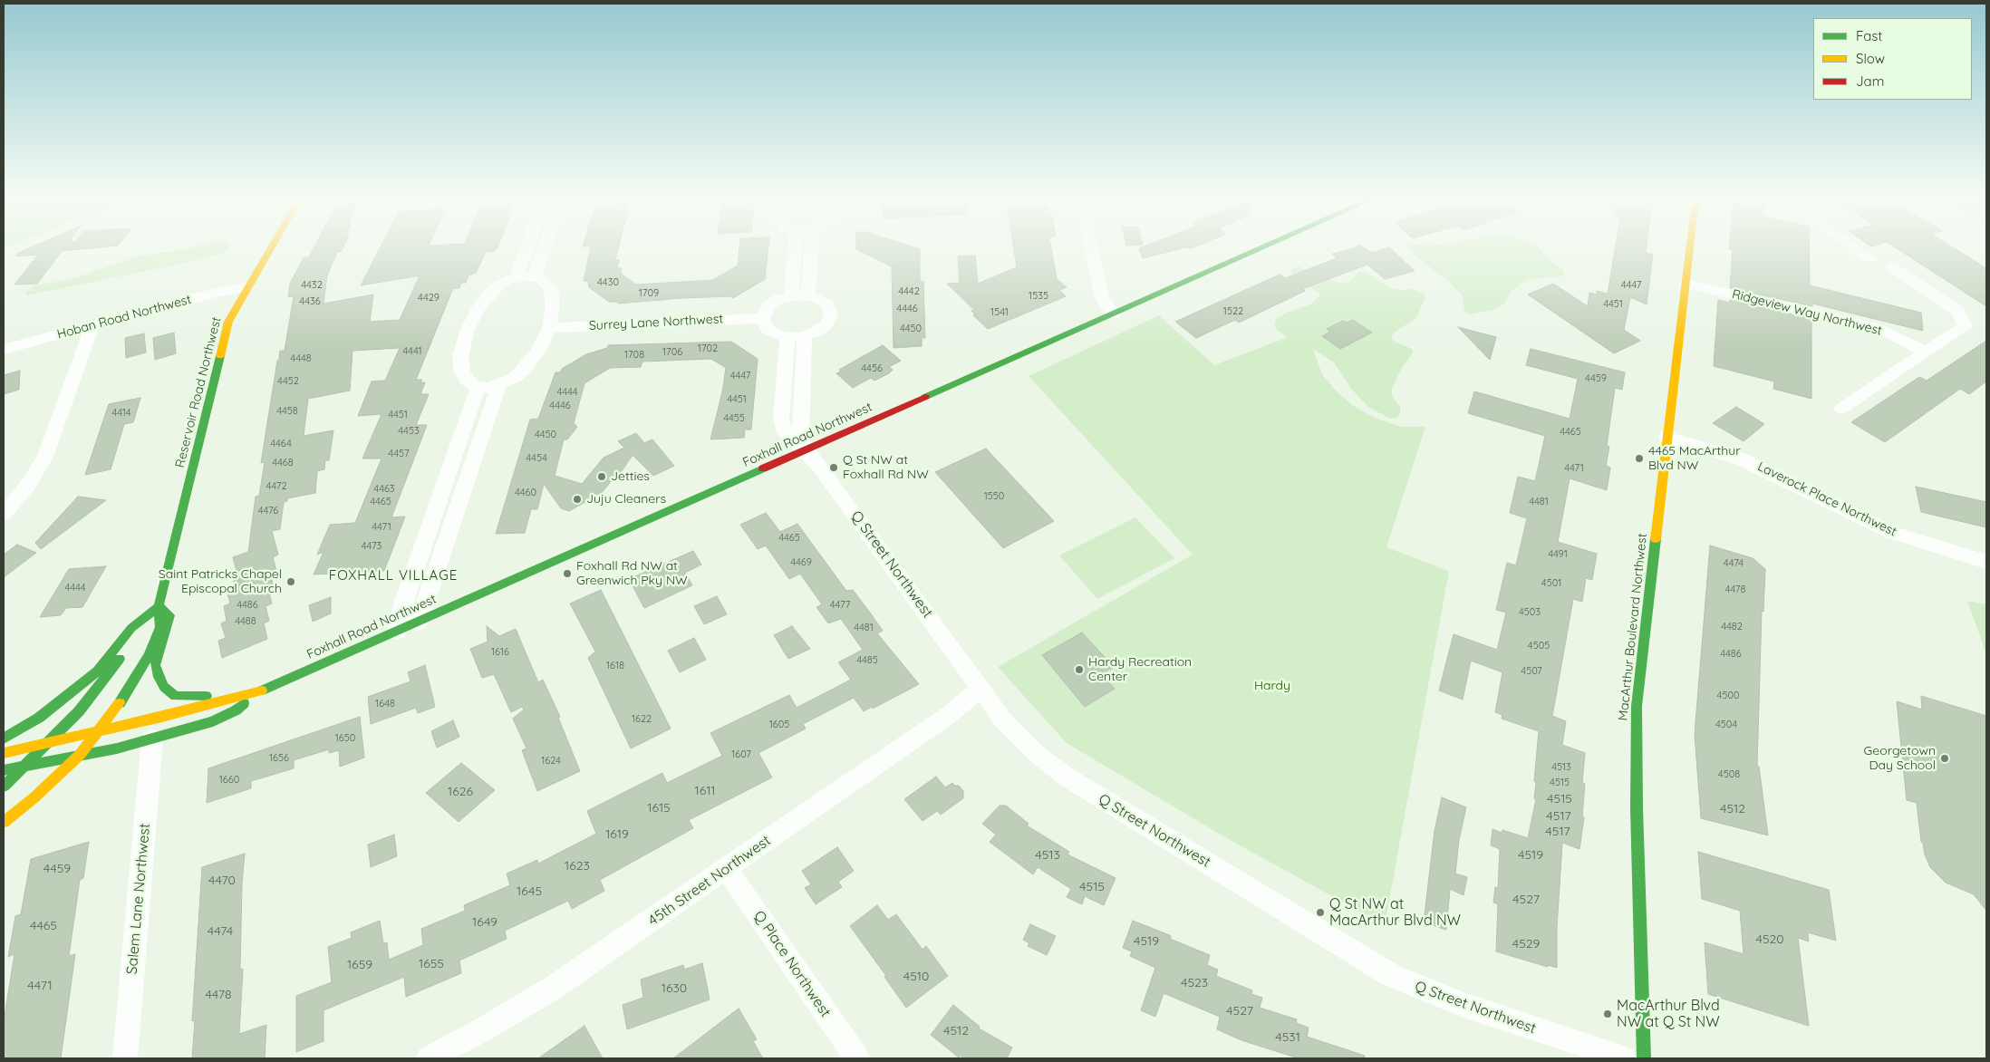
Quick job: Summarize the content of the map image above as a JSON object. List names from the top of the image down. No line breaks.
{"streets":{"main road":["Reservoir Road Northwest","Foxhall Road Northwest","MacArthur Boulevard Northwest"],"street":["Ridgeview Way Northwest","Hoban Road Northwest","Surrey Lane Northwest","Laverock Place Northwest","Q Street Northwest","45th Street Northwest","Salem Lane Northwest","Q Place Northwest"]},"crossings":[["Ridgeview Way Northwest","MacArthur Boulevard Northwest"],["Hoban Road Northwest","Reservoir Road Northwest"],["Surrey Lane Northwest","Q Street Northwest"],["Reservoir Road Northwest","Foxhall Road Northwest"],["Foxhall Road Northwest","Q Street Northwest"],["Foxhall Road Northwest","Salem Lane Northwest"],["Laverock Place Northwest","MacArthur Boulevard Northwest"],["Q Street Northwest","45th Street Northwest"],["45th Street Northwest","Q Place Northwest"]],"districts":["FOXHALL VILLAGE"],"parks":["Hardy"],"places":["4465 MacArthur Blvd NW","Q St NW at Foxhall Rd NW","Jetties","Juju Cleaners","Foxhall Rd NW at Greenwich Pky NW","Saint Patricks Chapel Episcopal Church","Hardy Recreation Center","Georgetown Day School","Q St NW at MacArthur Blvd NW","MacArthur Blvd NW at Q St NW"],"house_numbers":["4430","4432","4447","4442","1709","1535","4429","4436","4451","4446","1522","1541","4450","1702","4441","1706","1708","4448","4456","4447","4459","4452","4444","4451","4446","4458","4414","4451","4455","4453","4465","4450","4464","4457","4454","4468","4471","4472","4463","4460","1550","4465","4481","4476","4471","4465","4473","4491","4469","4474","4501","4444","4478","4486","4477","4503","4488","4482","4481","4505","1616","4486","4485","1618","4507","4500","1648","1622","1605","4504","1650","1607","1656","1624","4513","4508","1660","4515","1611","1626","4515","1615","4512","4517","4517","1619","4513","4519","1623","4459","4470","4515","1645","4527","1649","4465","4474","4520","4519","4529","1655","1659","4510","4523","4471","1630","4478","4527","4512","4531"],"legend":["Fast","Slow","Jam"]}
